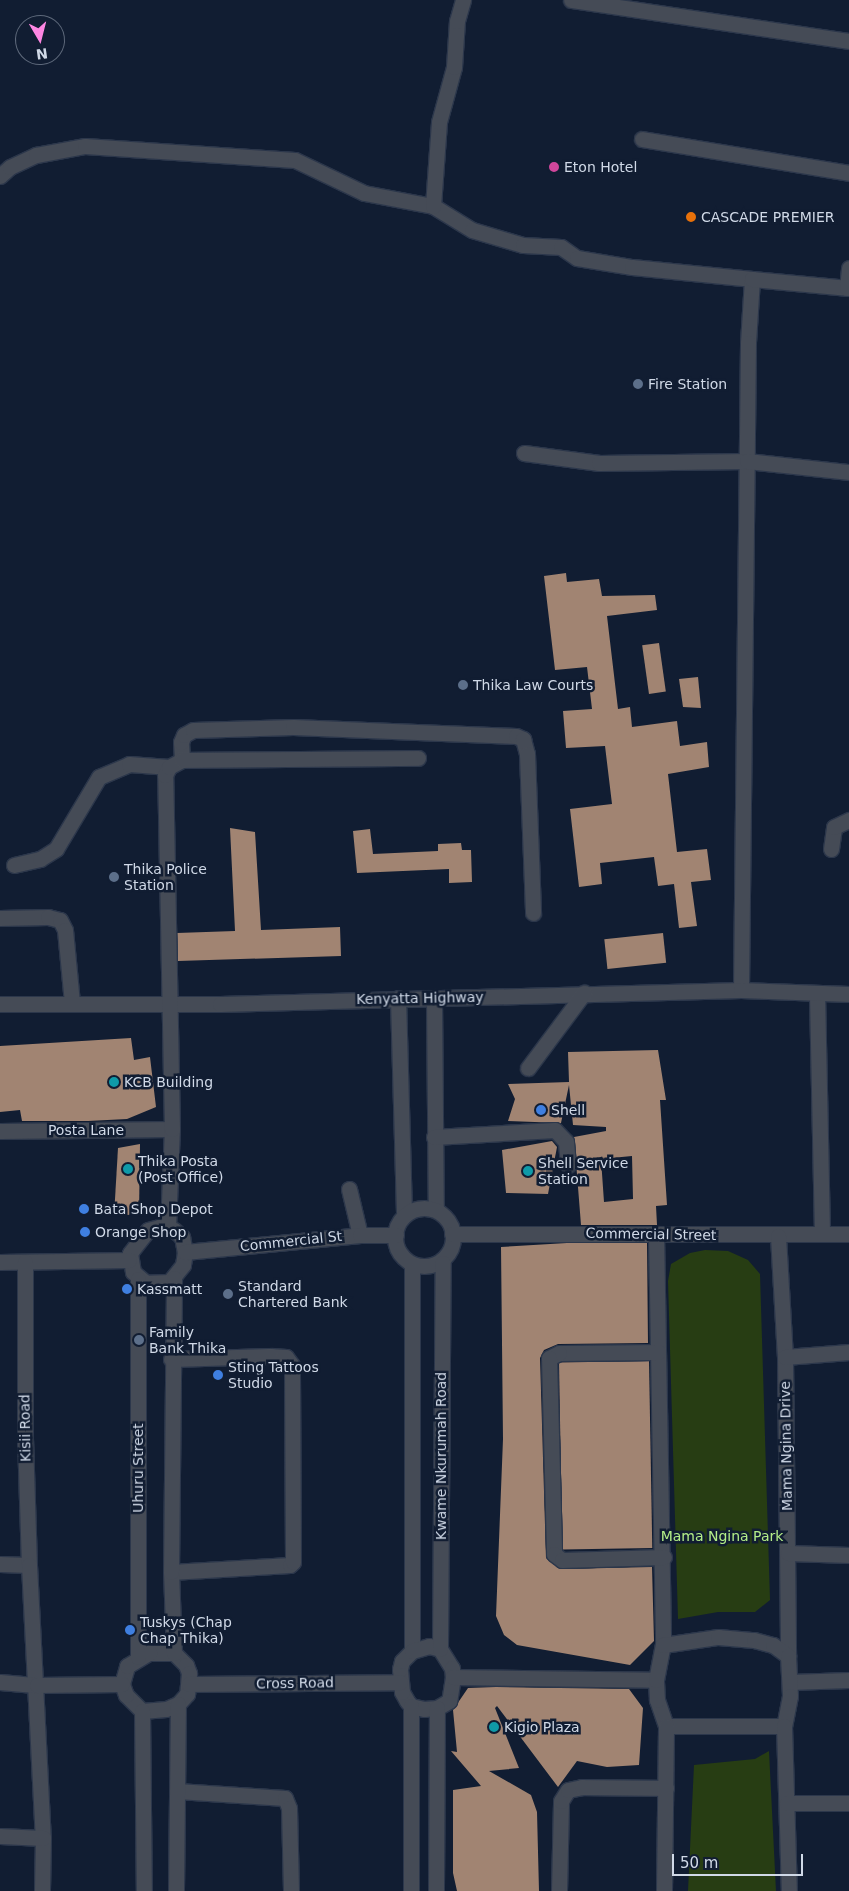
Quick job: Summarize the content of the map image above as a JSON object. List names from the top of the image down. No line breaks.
{"streets":{"street":["Kenyatta Highway","Posta Lane","Commercial Street","Commercial St","Kisii Road","Mama Ngina Drive","Kwame Nkurumah Road","Uhuru Street","Cross Road"]},"crossings":[["Commercial Street","Commercial St"],["Commercial Street","Mama Ngina Drive"],["Commercial Street","Kwame Nkurumah Road"],["Commercial St","Kwame Nkurumah Road"],["Commercial St","Uhuru Street"],["Kwame Nkurumah Road","Cross Road"],["Uhuru Street","Cross Road"]],"parks":["Mama Ngina Park"],"places":["Eton Hotel","CASCADE PREMIER","Fire Station","Thika Law Courts","Thika Police Station","KCB Building","Shell","Thika Posta (Post Office)","Shell Service Station","Bata Shop Depot","Orange Shop","Kassmatt","Standard Chartered Bank","Family Bank Thika","Sting Tattoos Studio","Tuskys (Chap Chap Thika)","Kigio Plaza"],"scale_bar":"50 m","north":"bottom"}
